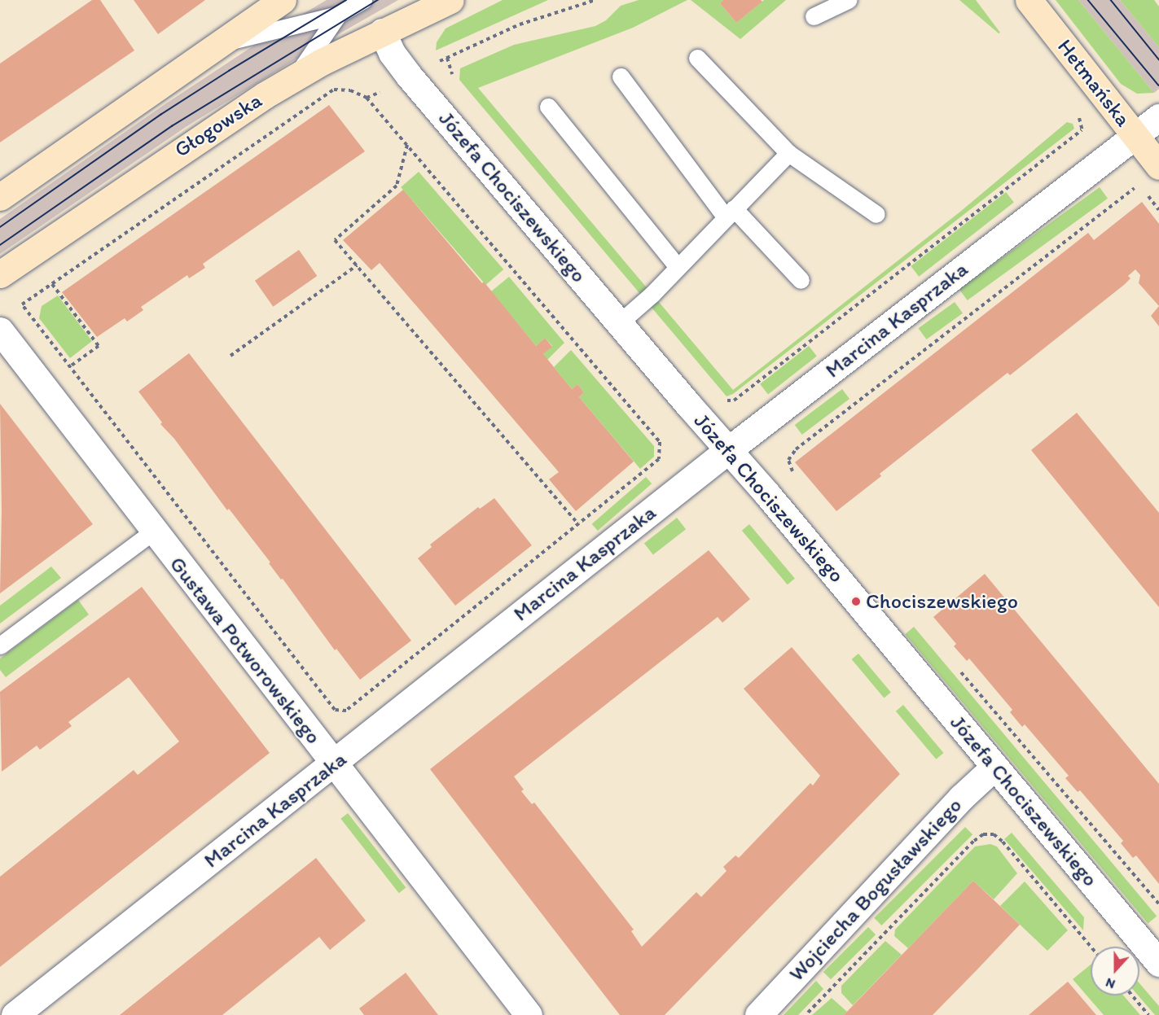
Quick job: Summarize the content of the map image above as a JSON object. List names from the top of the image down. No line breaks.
{"streets":{"street":["Hetmańska","Głogowska","Józefa Chociszewskiego","Marcina Kasprzaka","Gustawa Potworowskiego","Wojciecha Bogusławskiego"]},"crossings":[["Hetmańska","Marcina Kasprzaka"],["Głogowska","Józefa Chociszewskiego"],["Józefa Chociszewskiego","Marcina Kasprzaka"],["Józefa Chociszewskiego","Wojciecha Bogusławskiego"],["Marcina Kasprzaka","Gustawa Potworowskiego"]],"places":["Chociszewskiego"],"north":"bottom"}
